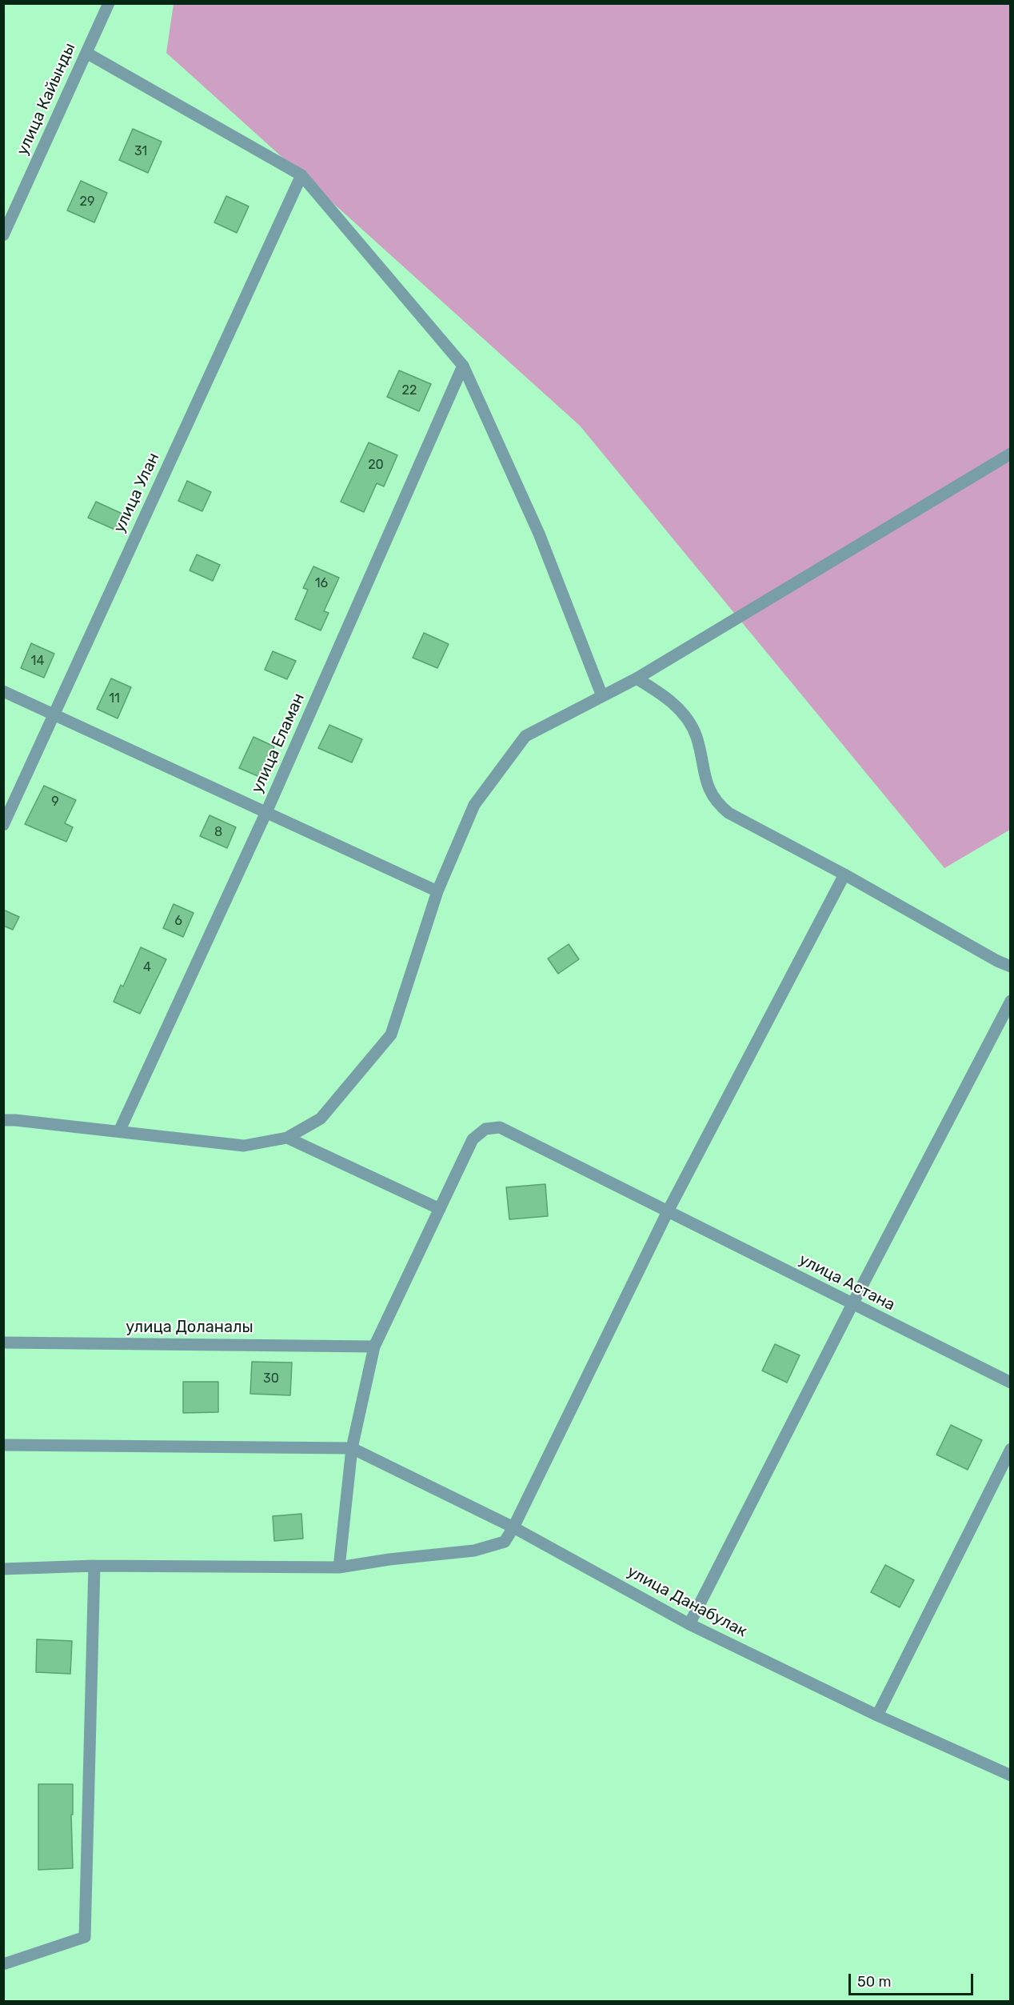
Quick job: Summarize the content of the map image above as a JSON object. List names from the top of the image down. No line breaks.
{"streets":{"street":["улица Кайынды","улица Улан","улица Еламан","улица Астана","улица Доланалы","улица Данабулак"]},"crossings":[["улица Астана","улица Доланалы"],["улица Астана","улица Данабулак"]],"house_numbers":["31","29","22","20","16","14","11","9","8","6","4","30"],"scale_bar":"50 m"}
